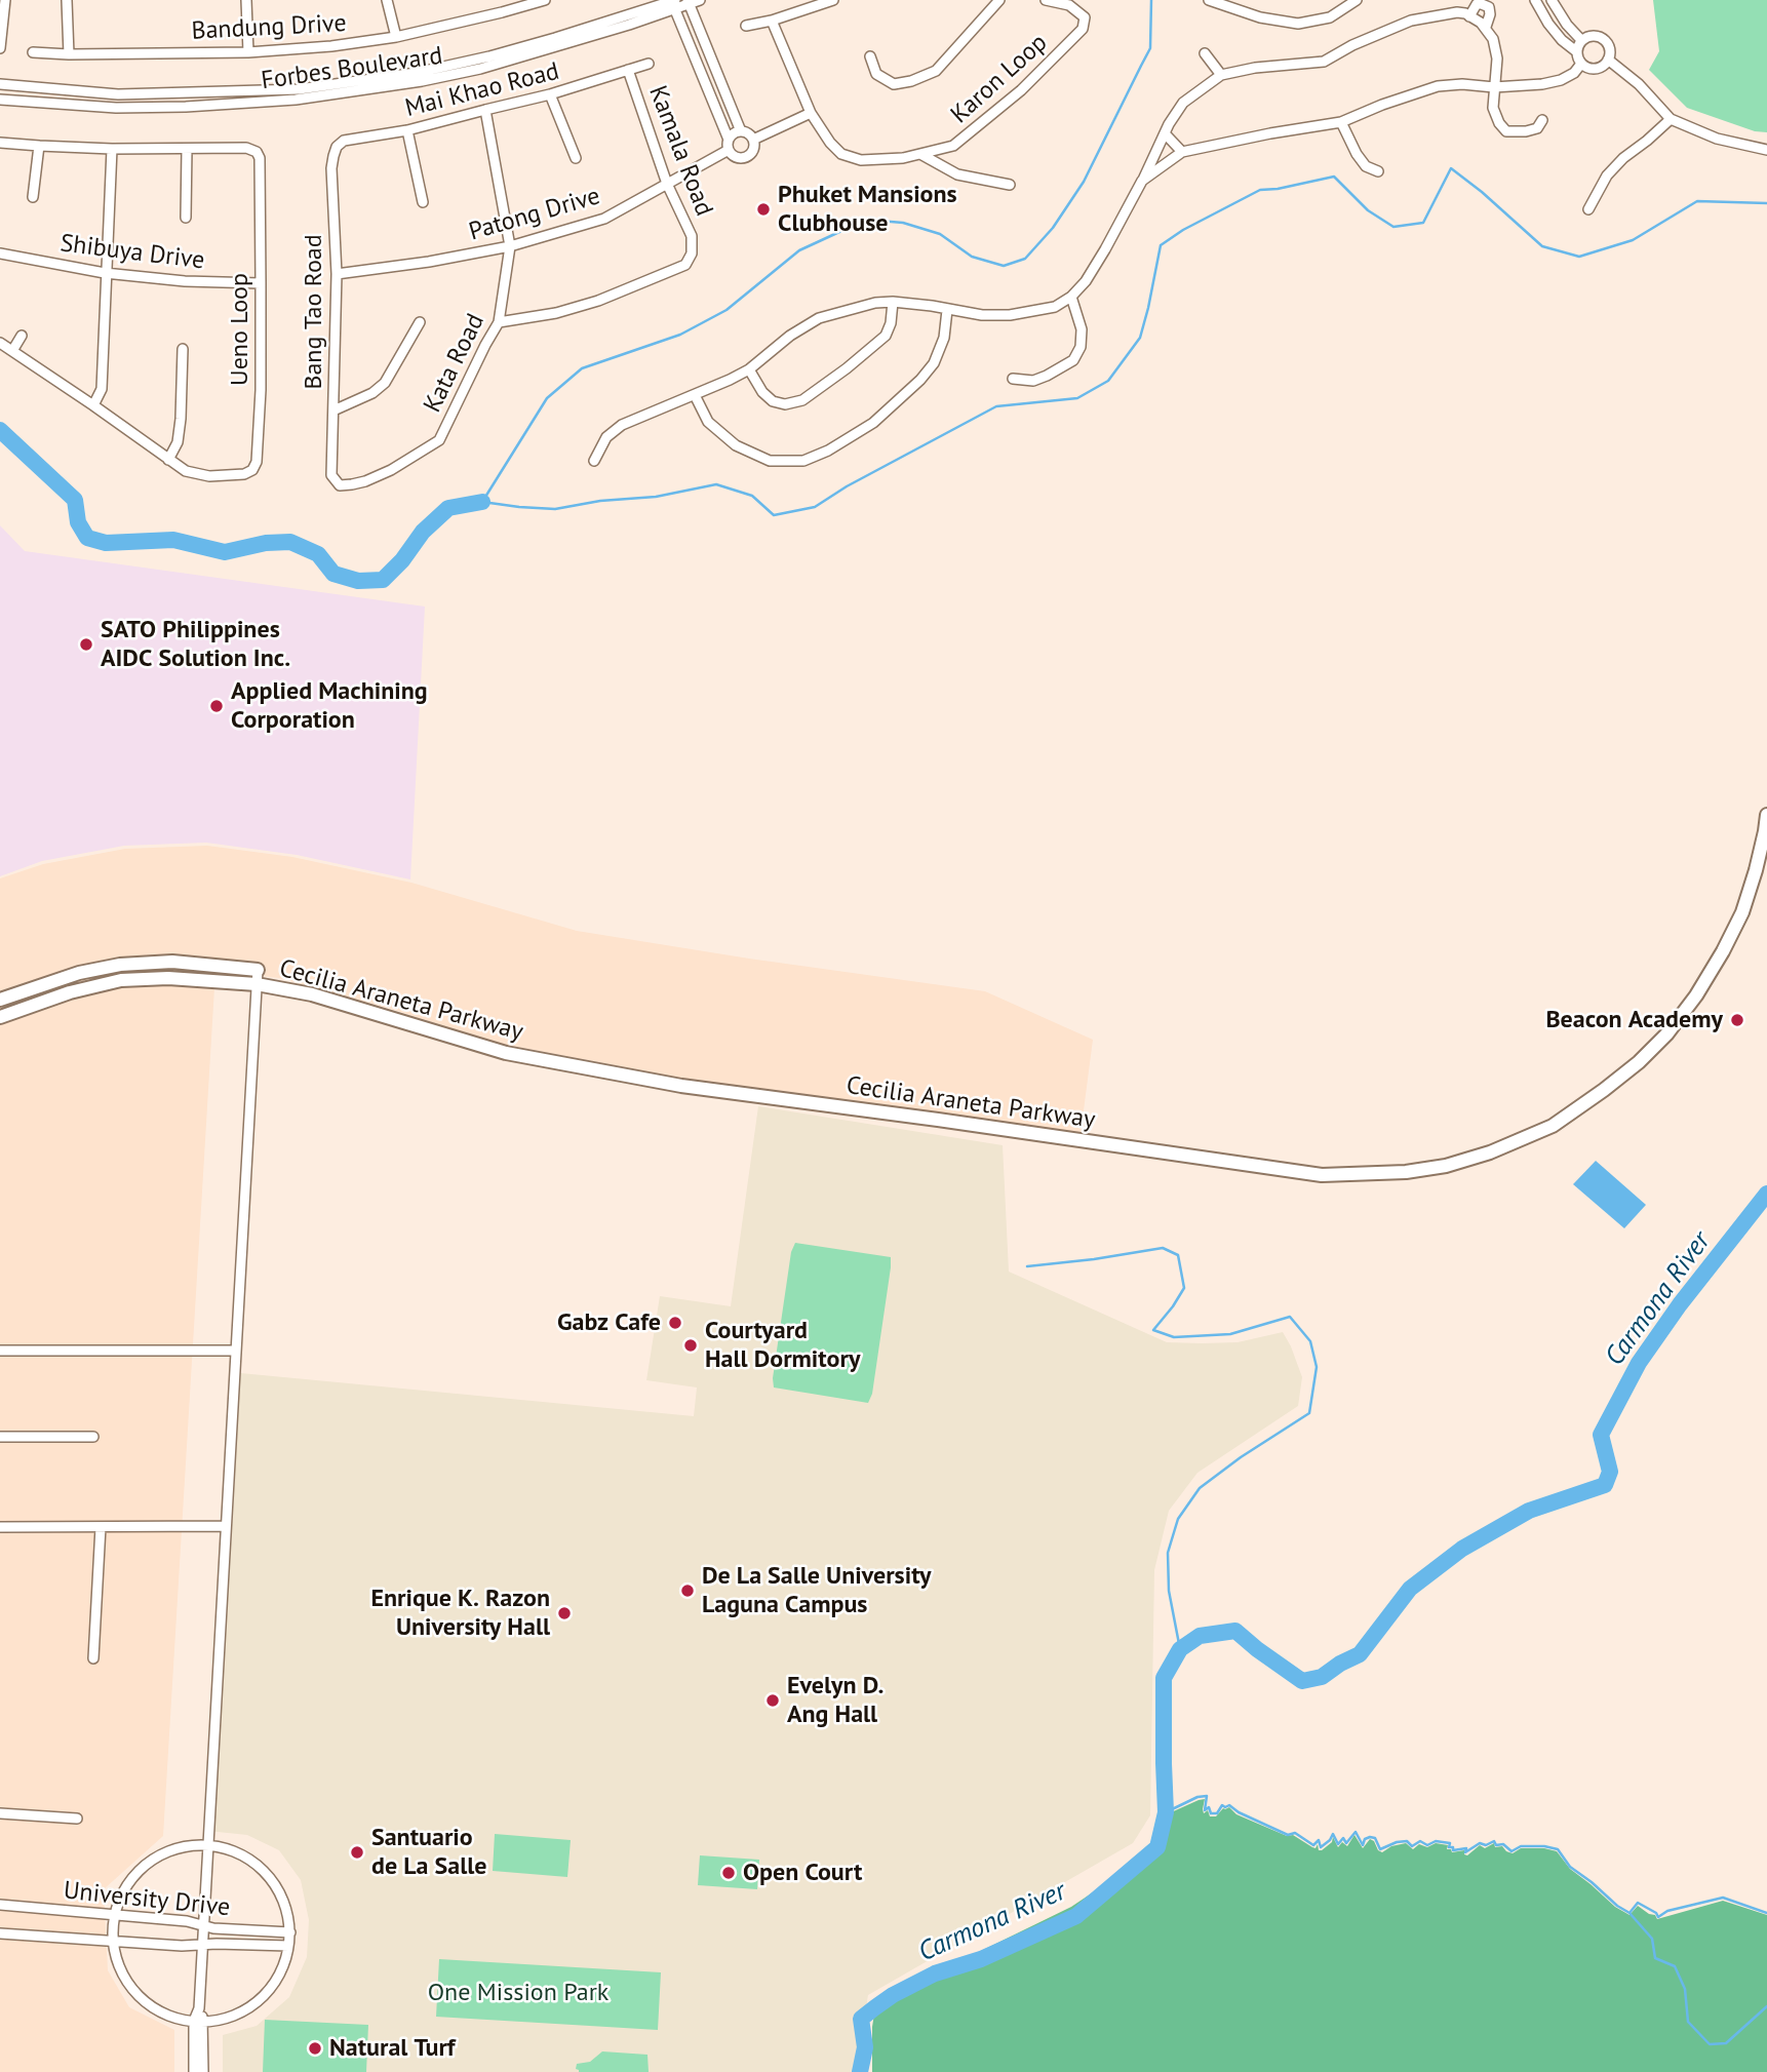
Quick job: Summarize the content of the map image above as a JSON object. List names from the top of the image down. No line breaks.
{"streets":{"street":["Bandung Drive","Forbes Boulevard","Karon Loop","Mai Khao Road","Kamala Road","Patong Drive","Shibuya Drive","Bang Tao Road","Ueno Loop","Kata Road","Cecilia Araneta Parkway","University Drive"]},"crossings":[["Mai Khao Road","Kamala Road"],["Mai Khao Road","Bang Tao Road"],["Mai Khao Road","Kata Road"],["Kamala Road","Patong Drive"],["Kamala Road","Kata Road"],["Patong Drive","Bang Tao Road"],["Patong Drive","Kata Road"],["Shibuya Drive","Ueno Loop"],["Bang Tao Road","Kata Road"]],"water":["Carmona River"],"parks":["One Mission Park"],"places":["Phuket Mansions Clubhouse","SATO Philippines AIDC Solution Inc.","Applied Machining Corporation","Beacon Academy","Gabz Cafe","Courtyard Hall Dormitory","De La Salle University Laguna Campus","Enrique K. Razon University Hall","Evelyn D. Ang Hall","Santuario de La Salle","Open Court","Natural Turf"]}
